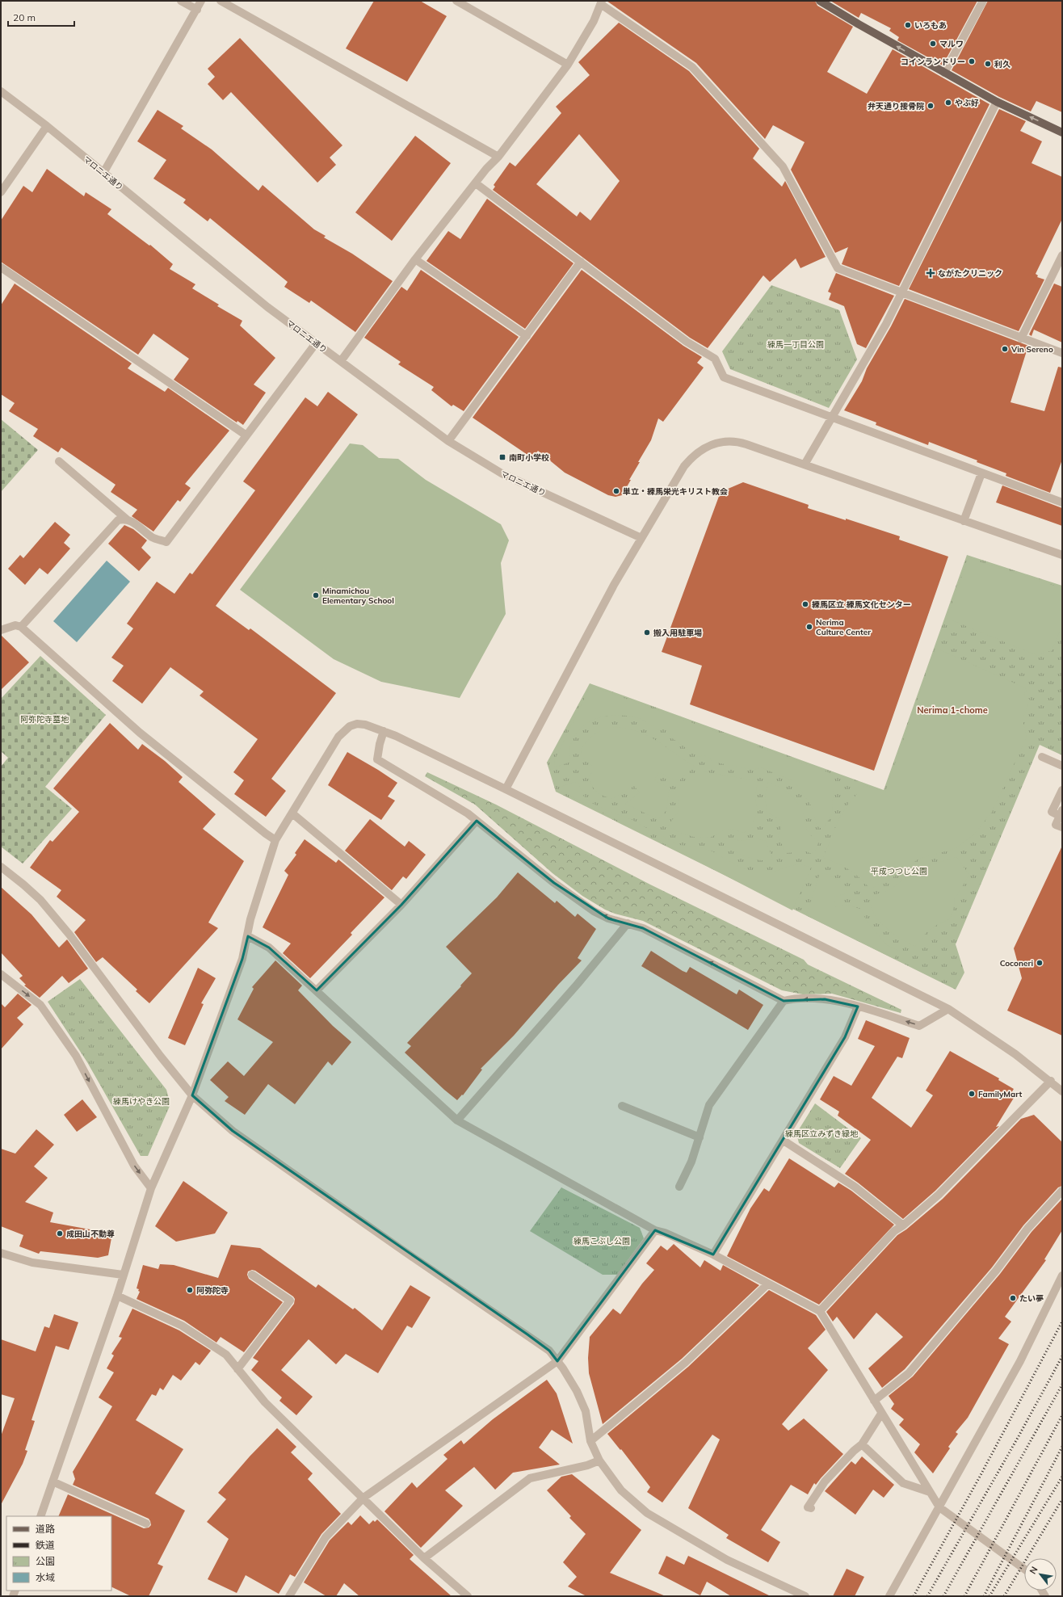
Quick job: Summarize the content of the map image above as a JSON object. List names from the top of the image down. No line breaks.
{"streets":{"street":["マロニエ通り"]},"districts":["Nerima 1-chome"],"parks":["練馬一丁目公園","阿弥陀寺墓地","平成つつじ公園","練馬けやき公園","練馬区立みずき緑地","練馬こぶし公園"],"places":{"other":["いろもあ","マルワ","コインランドリー","利久","やぶ好","弁天通り接骨院","Vin Sereno","単立・練馬栄光キリスト教会","Minamichou Elementary School","練馬区立 練馬文化センター","Nerima Culture Center","搬入用駐車場","Coconeri","FamilyMart","成田山不動尊","阿弥陀寺","たい夢"],"health":["ながたクリニック"],"transit":["南町小学校"]},"legend":["道路","鉄道","公園","水域"],"scale_bar":"20 m","north":"top left"}
